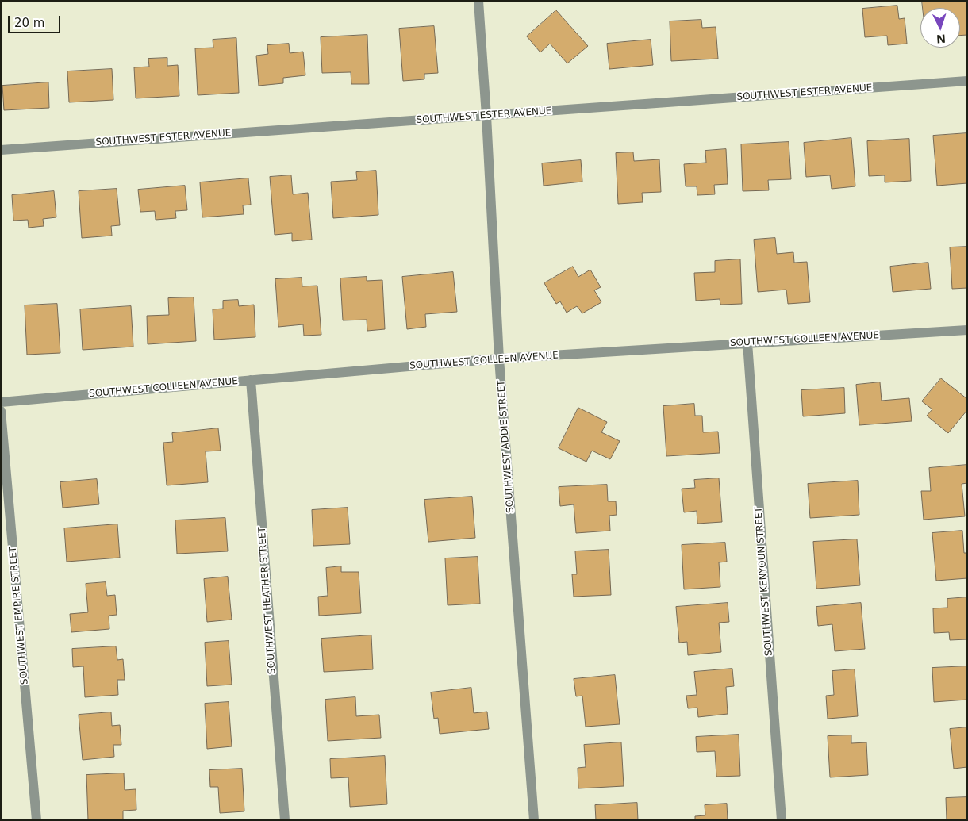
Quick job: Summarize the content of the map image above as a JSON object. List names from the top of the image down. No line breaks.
{"streets":{"street":["SOUTHWEST ESTER AVENUE","SOUTHWEST COLLEEN AVENUE","SOUTHWEST ADDIE STREET","SOUTHWEST KENYOUN STREET","SOUTHWEST HEATHER STREET","SOUTHWEST EMPIRE STREET"]},"crossings":[["SOUTHWEST ESTER AVENUE","SOUTHWEST ADDIE STREET"],["SOUTHWEST COLLEEN AVENUE","SOUTHWEST ADDIE STREET"],["SOUTHWEST COLLEEN AVENUE","SOUTHWEST KENYOUN STREET"],["SOUTHWEST COLLEEN AVENUE","SOUTHWEST HEATHER STREET"]],"scale_bar":"20 m","north":"bottom"}
